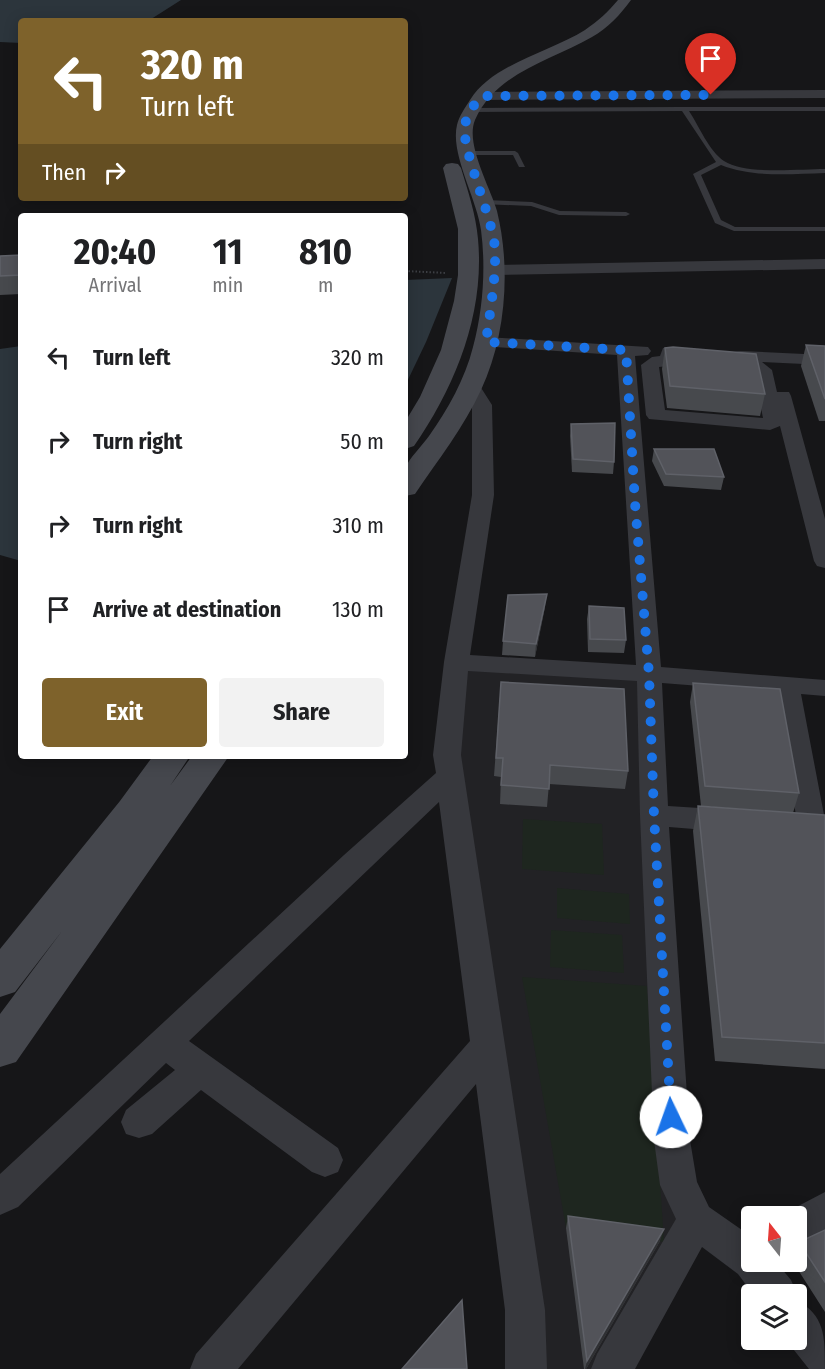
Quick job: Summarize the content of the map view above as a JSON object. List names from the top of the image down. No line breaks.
{"north":"top","page":{"turn":["320 m","Turn left"],"then":"Then","eta":["20:40","Arrival","11","min","810","m"],"list":[{"name":"Turn left","value":"320 m"},{"name":"Turn right","value":"50 m"},{"name":"Turn right","value":"310 m"},{"name":"Arrive at destination","value":"130 m"}],"buttons":["Exit","Share"]}}
